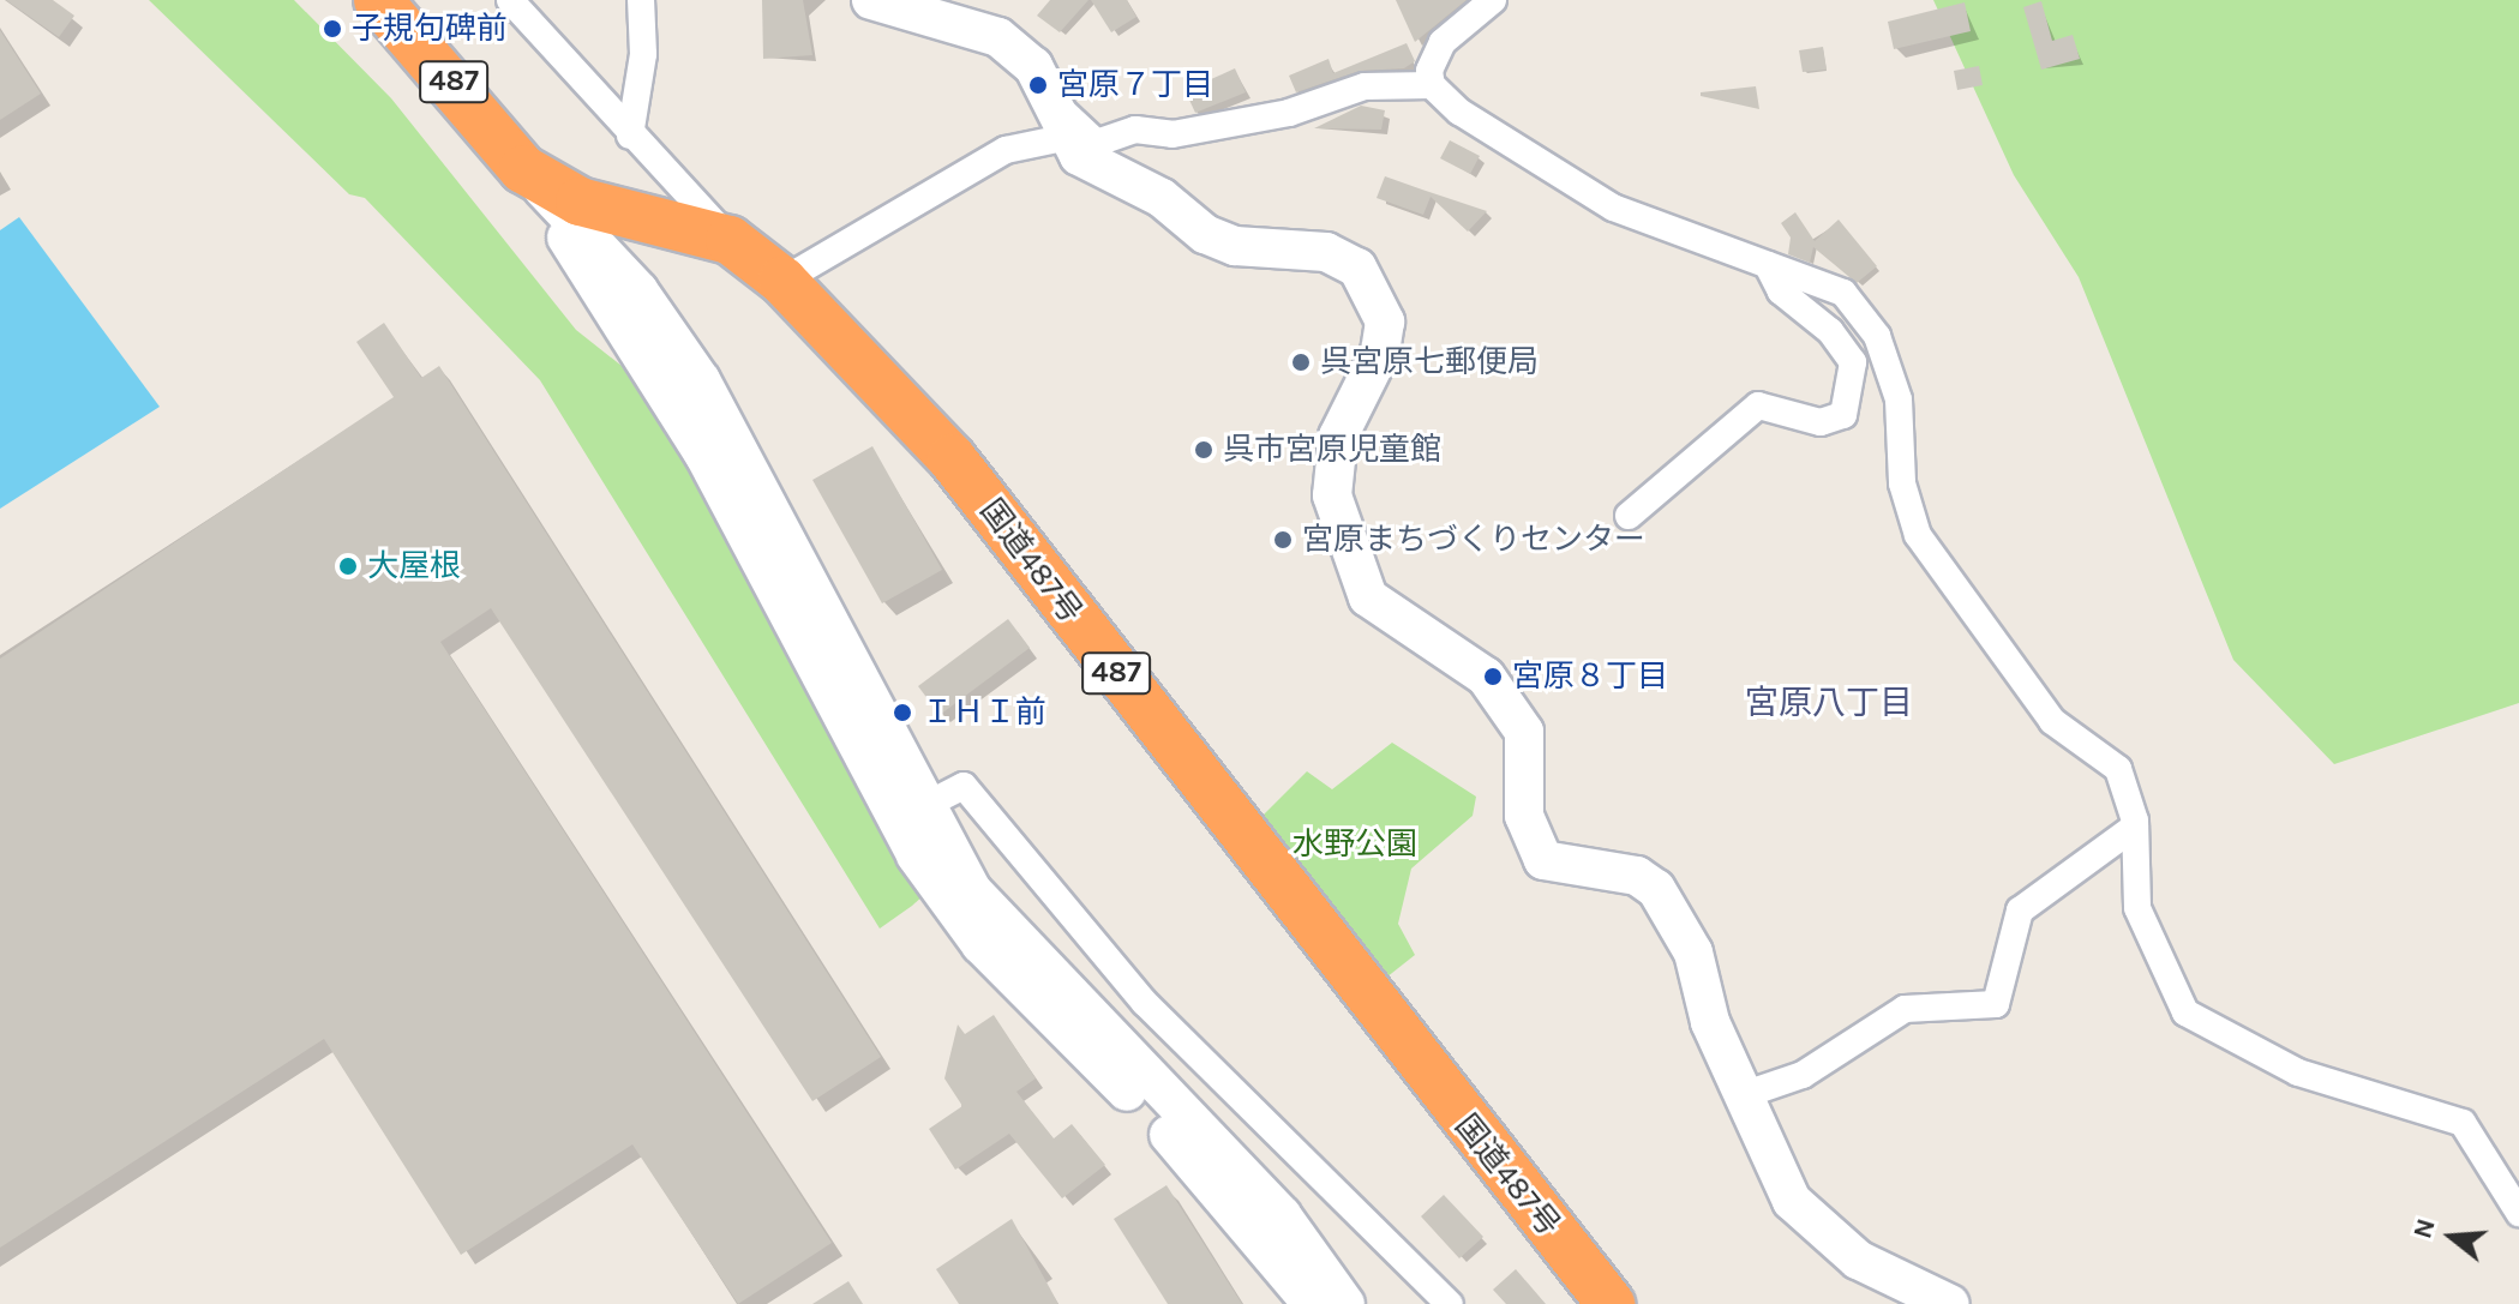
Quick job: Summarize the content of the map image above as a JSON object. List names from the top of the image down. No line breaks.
{"streets":{"highway":["487","国道487号"]},"districts":["宮原八丁目"],"parks":["水野公園"],"places":["子規句碑前","宮原７丁目","呉宮原七郵便局","呉市宮原児童館","宮原まちづくりセンター","大屋根","宮原８丁目","ＩＨＩ前"],"north":"left"}
